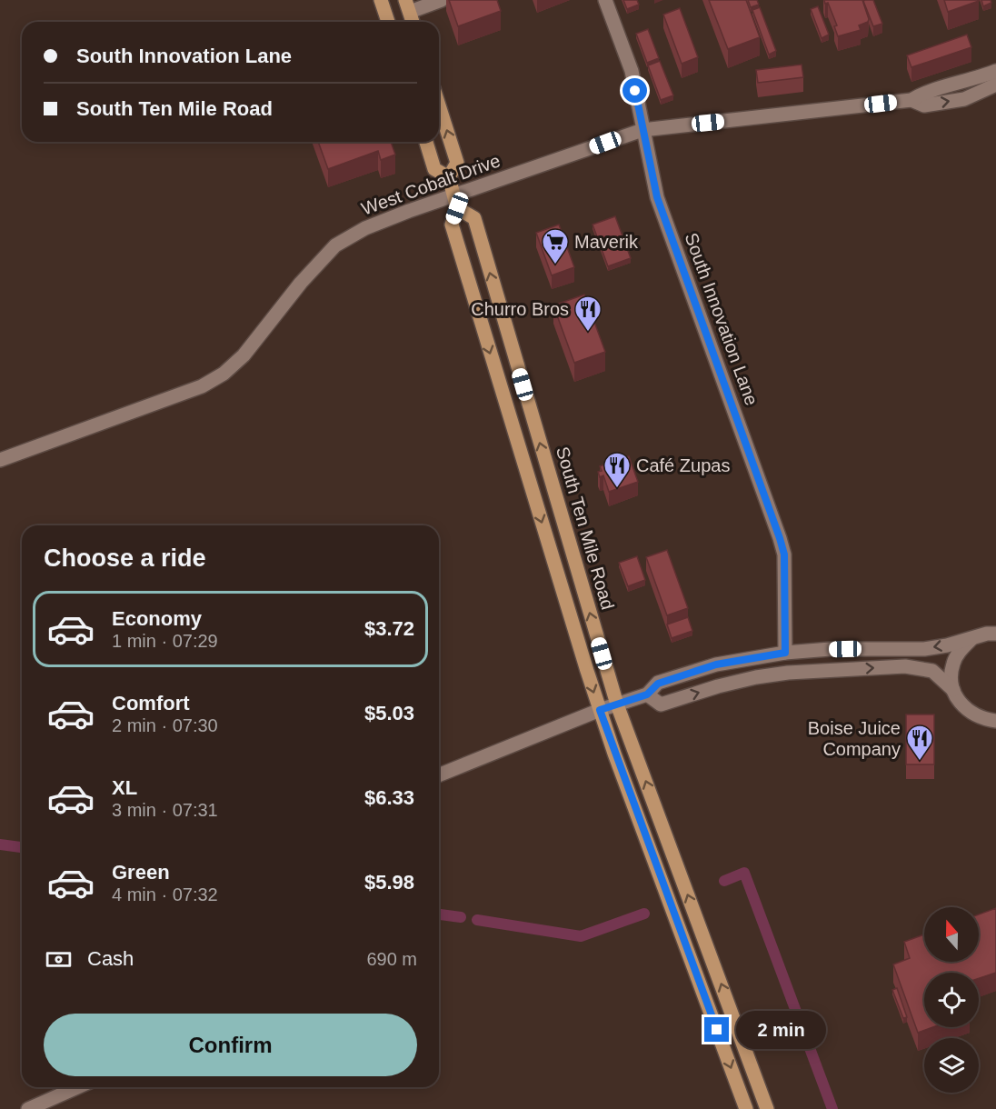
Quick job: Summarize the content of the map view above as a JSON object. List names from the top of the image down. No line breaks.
{"streets":{"main road":["South Ten Mile Road"],"street":["West Cobalt Drive","South Innovation Lane"]},"crossings":[["West Cobalt Drive","South Innovation Lane"],["West Cobalt Drive","South Ten Mile Road"]],"places":{"supermarket":["Maverik"],"restaurant":["Churro Bros","Café Zupas","Boise Juice Company"]},"north":"top","page":{"banner":["South Innovation Lane","South Ten Mile Road"],"heading":"Choose a ride","list":[{"name":"Economy","note":"1 min · 07:29","value":"$3.72"},{"name":"Comfort","note":"2 min · 07:30","value":"$5.03"},{"name":"XL","note":"3 min · 07:31","value":"$6.33"},{"name":"Green","note":"4 min · 07:32","value":"$5.98"}],"pay":["Cash","690 m"],"buttons":"Confirm","bubble":"2 min"}}
